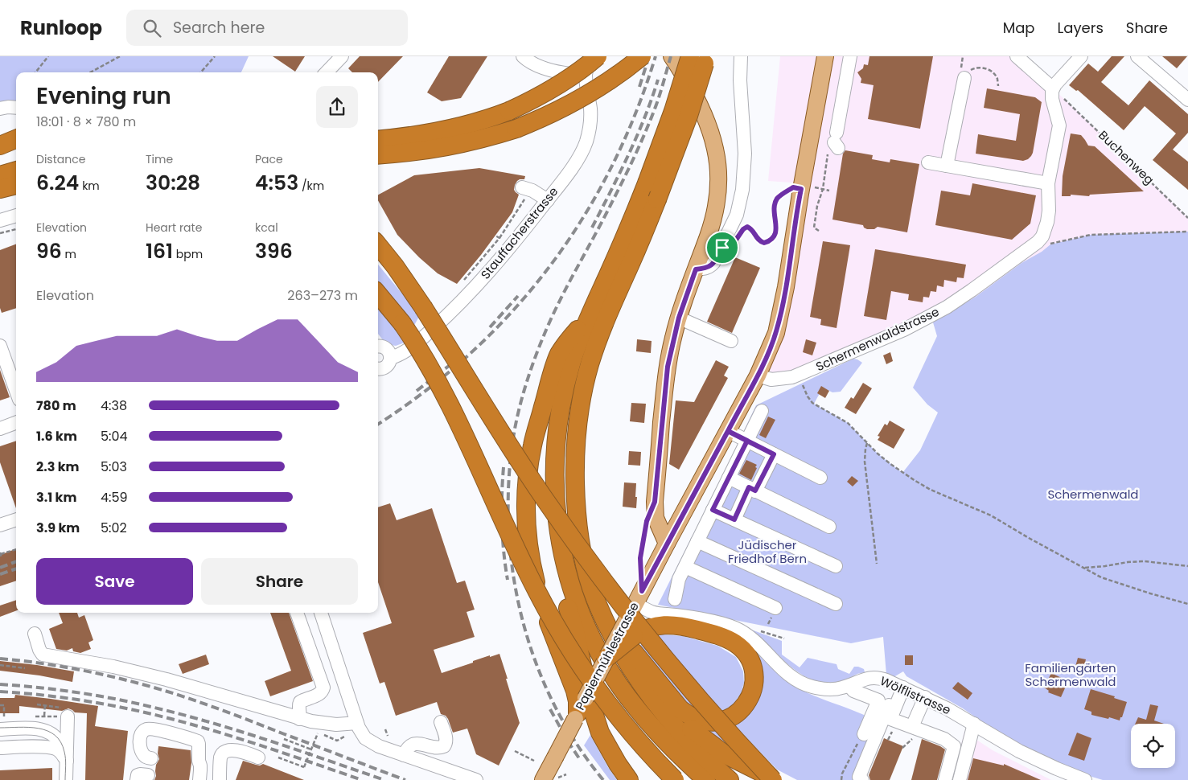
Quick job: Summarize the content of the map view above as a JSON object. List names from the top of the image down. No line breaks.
{"streets":{"main road":["Papiermühlestrasse"],"street":["Stauffacherstrasse","Schermenwaldstrasse","Wölflistrasse"],"path":["Buchenweg"]},"crossings":[["Schermenwaldstrasse","Papiermühlestrasse"],["Papiermühlestrasse","Wölflistrasse"]],"parks":["Schermenwald","Jüdischer Friedhof Bern","Familiengärten Schermenwald"],"page":{"header":"Runloop","search":"Search here","nav":["Map","Layers","Share"],"heading":["Evening run","18:01 · 8 × 780 m"],"stats":[["Distance","6.24 km"],["Time","30:28"],["Pace","4:53 /km"],["Elevation","96 m"],["Heart rate","161 bpm"],["kcal","396"]],"chart":["Elevation","263–273 m"],"list":[{"name":"780 m","note":"4:38"},{"name":"1.6 km","note":"5:04"},{"name":"2.3 km","note":"5:03"},{"name":"3.1 km","note":"4:59"},{"name":"3.9 km","note":"5:02"}],"buttons":["Save","Share"]}}
